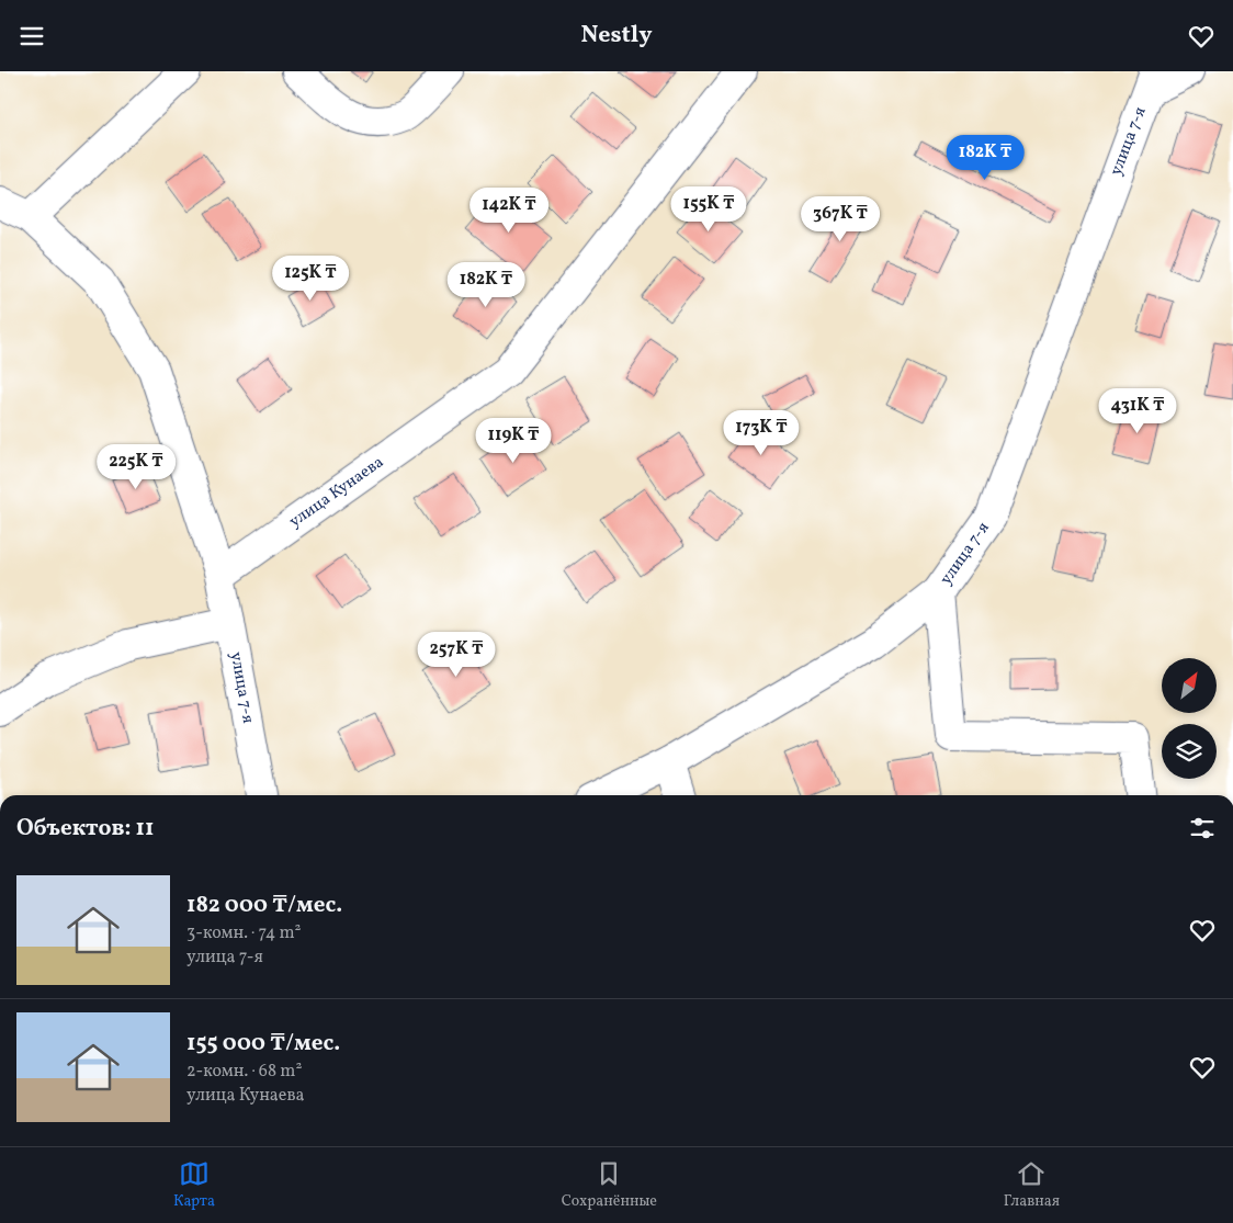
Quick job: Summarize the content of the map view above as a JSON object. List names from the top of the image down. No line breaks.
{"streets":{"street":["улица 7-я","улица Кунаева"]},"crossings":[["улица 7-я","улица Кунаева"]],"north":"top right","page":{"header":"Nestly","price":["182K ₸","155K ₸","142K ₸","367K ₸","125K ₸","182K ₸","431K ₸","173K ₸","119K ₸","225K ₸","257K ₸"],"heading":"Объектов: 11","list":[{"name":"182 000 ₸/мес.","note":"3-комн. · 74 m² · улица 7-я"},{"name":"155 000 ₸/мес.","note":"2-комн. · 68 m² · улица Кунаева"}],"tabs":["Карта","Сохранённые","Главная"]}}
